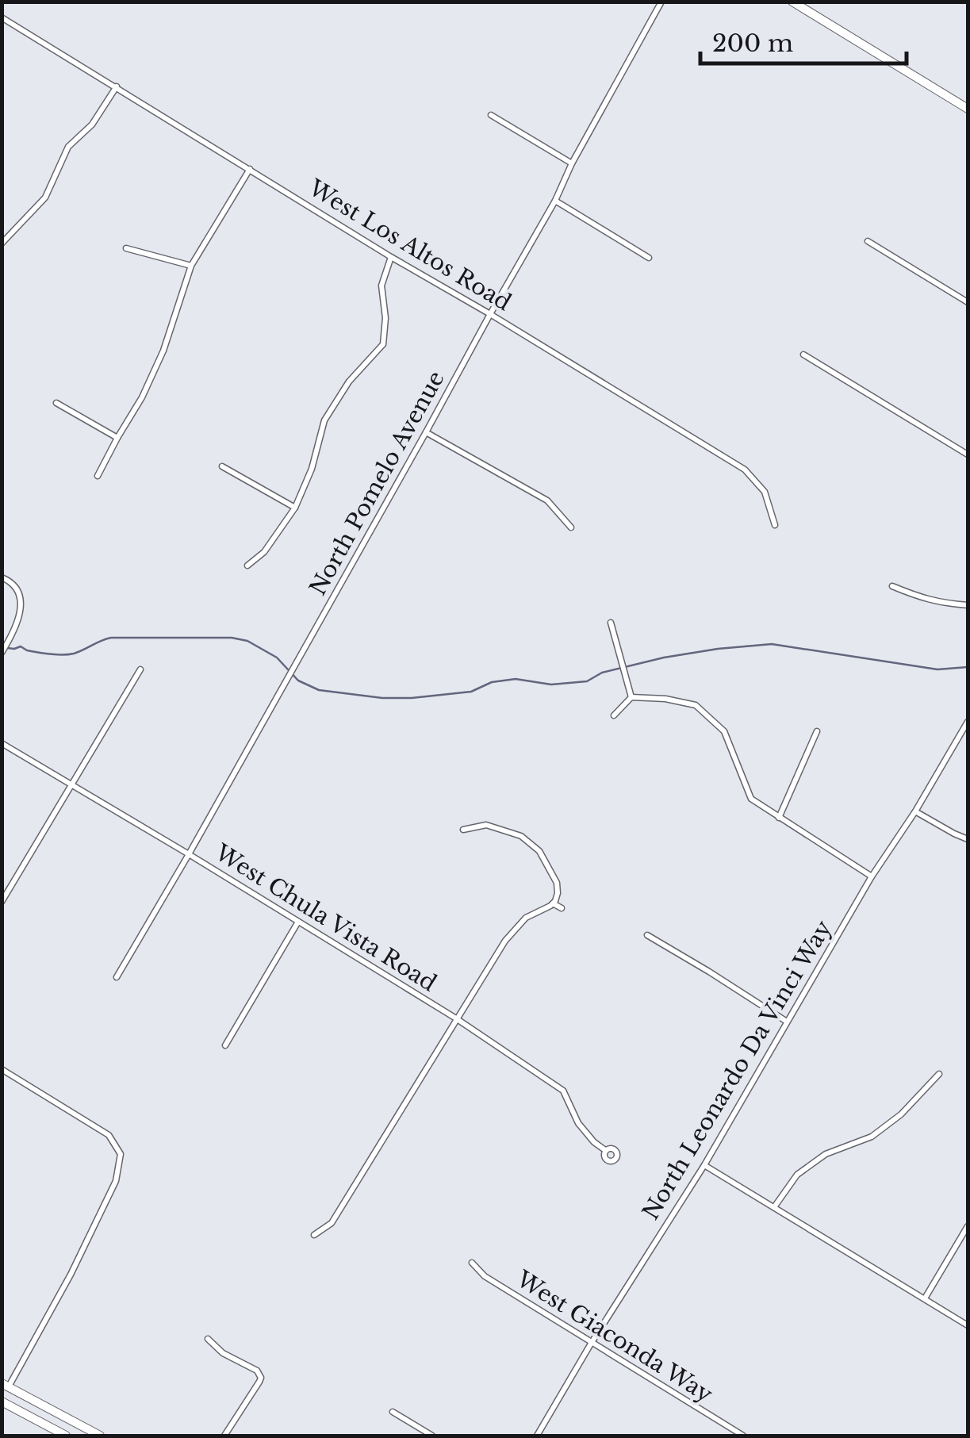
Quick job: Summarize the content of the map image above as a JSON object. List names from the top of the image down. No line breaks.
{"streets":{"street":["West Los Altos Road","North Pomelo Avenue","West Chula Vista Road","North Leonardo Da Vinci Way","West Giaconda Way"]},"crossings":[["West Los Altos Road","North Pomelo Avenue"],["North Pomelo Avenue","West Chula Vista Road"],["North Leonardo Da Vinci Way","West Giaconda Way"]],"scale_bar":"200 m"}
